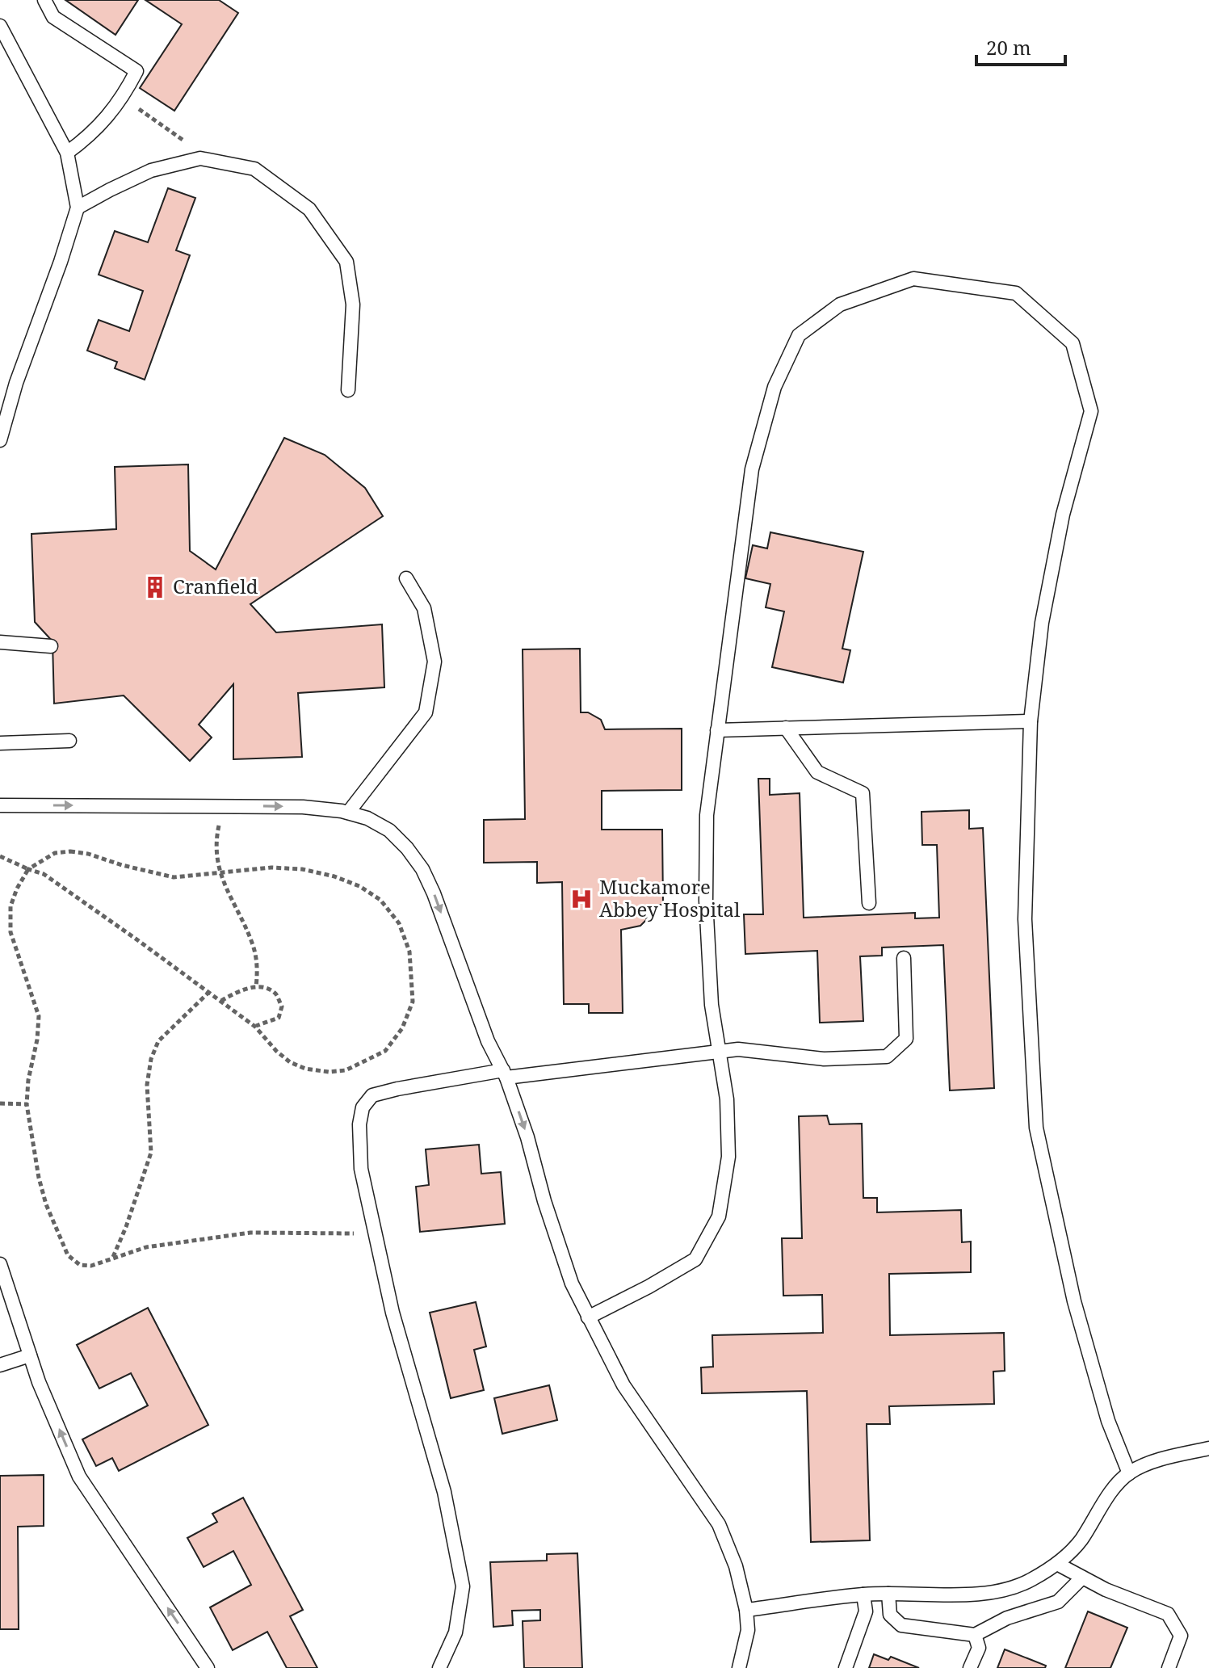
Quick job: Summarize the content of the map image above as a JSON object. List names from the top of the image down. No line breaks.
{"places":{"building":["Cranfield"],"hospital":["Muckamore Abbey Hospital"]},"scale_bar":"20 m"}
